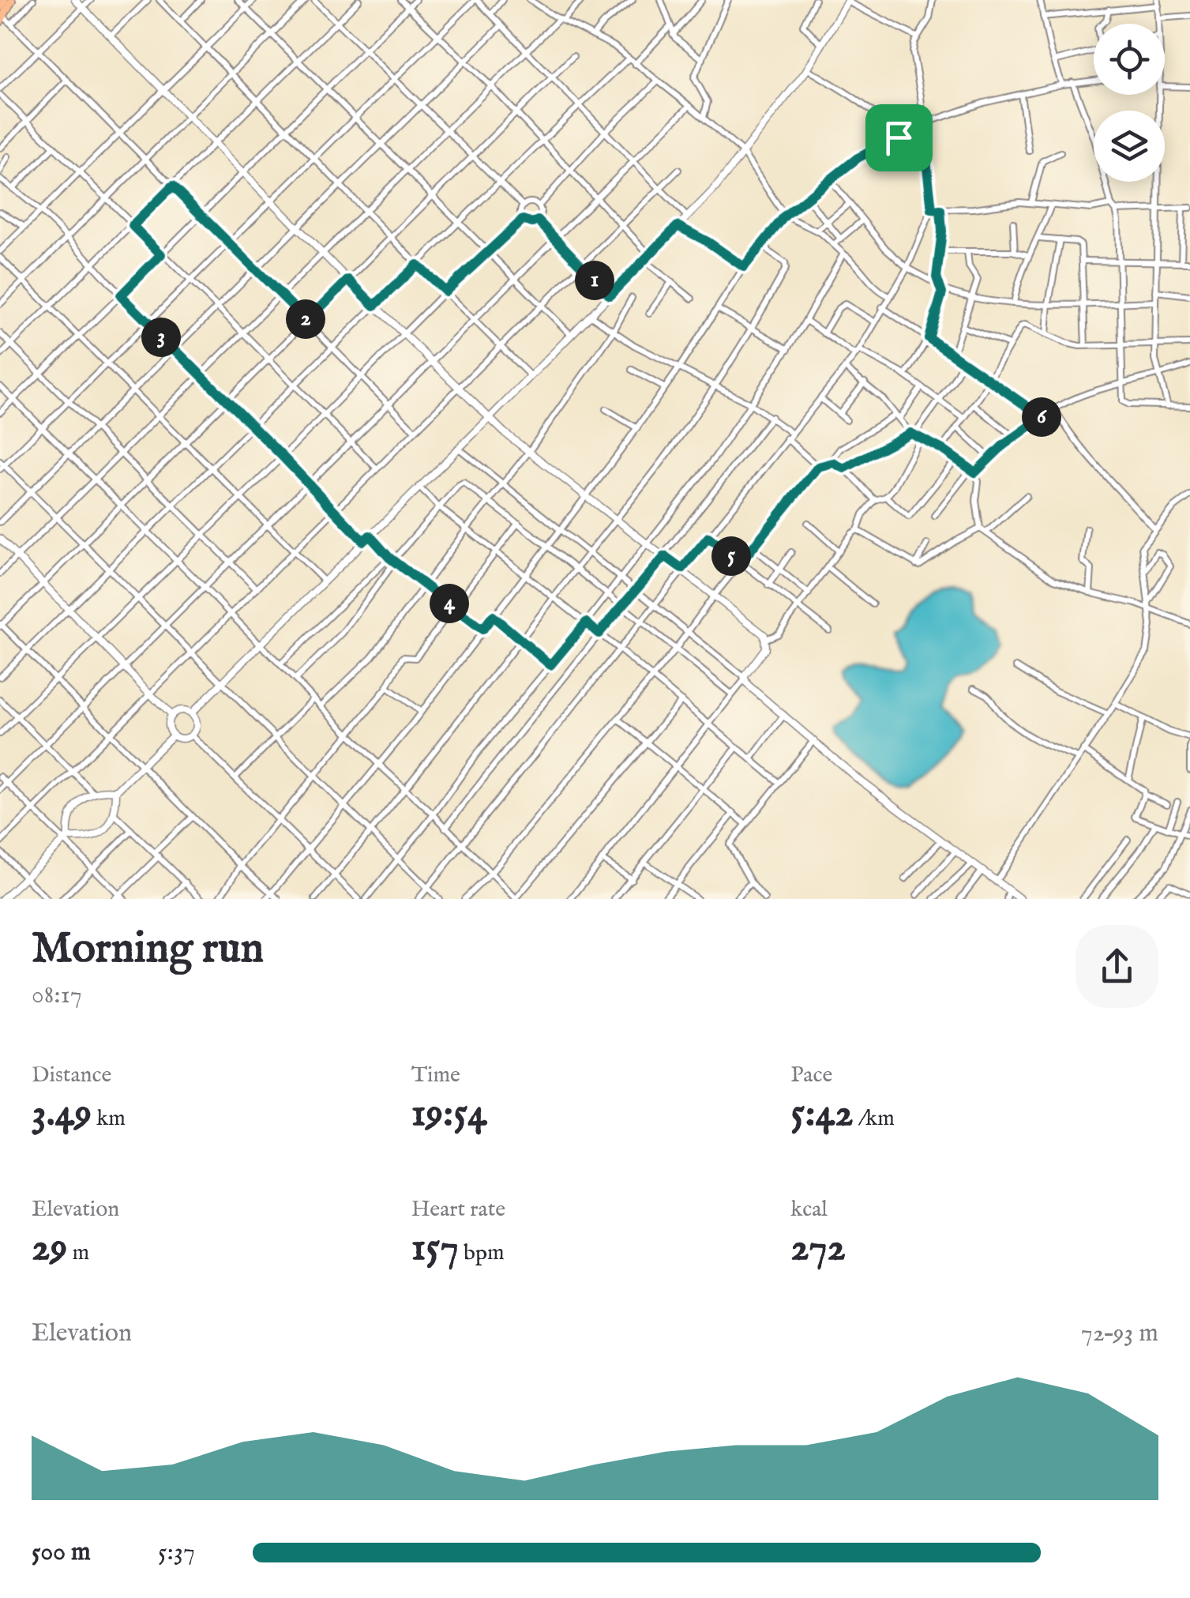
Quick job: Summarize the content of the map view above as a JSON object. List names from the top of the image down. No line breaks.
{"page":{"pins":["1","2","3","6","5","4"],"heading":["Morning run","08:17"],"stats":[["Distance","3.49 km"],["Time","19:54"],["Pace","5:42 /km"],["Elevation","29 m"],["Heart rate","157 bpm"],["kcal","272"]],"chart":["Elevation","72–93 m"],"list":[{"name":"500 m","note":"5:37"}]}}
